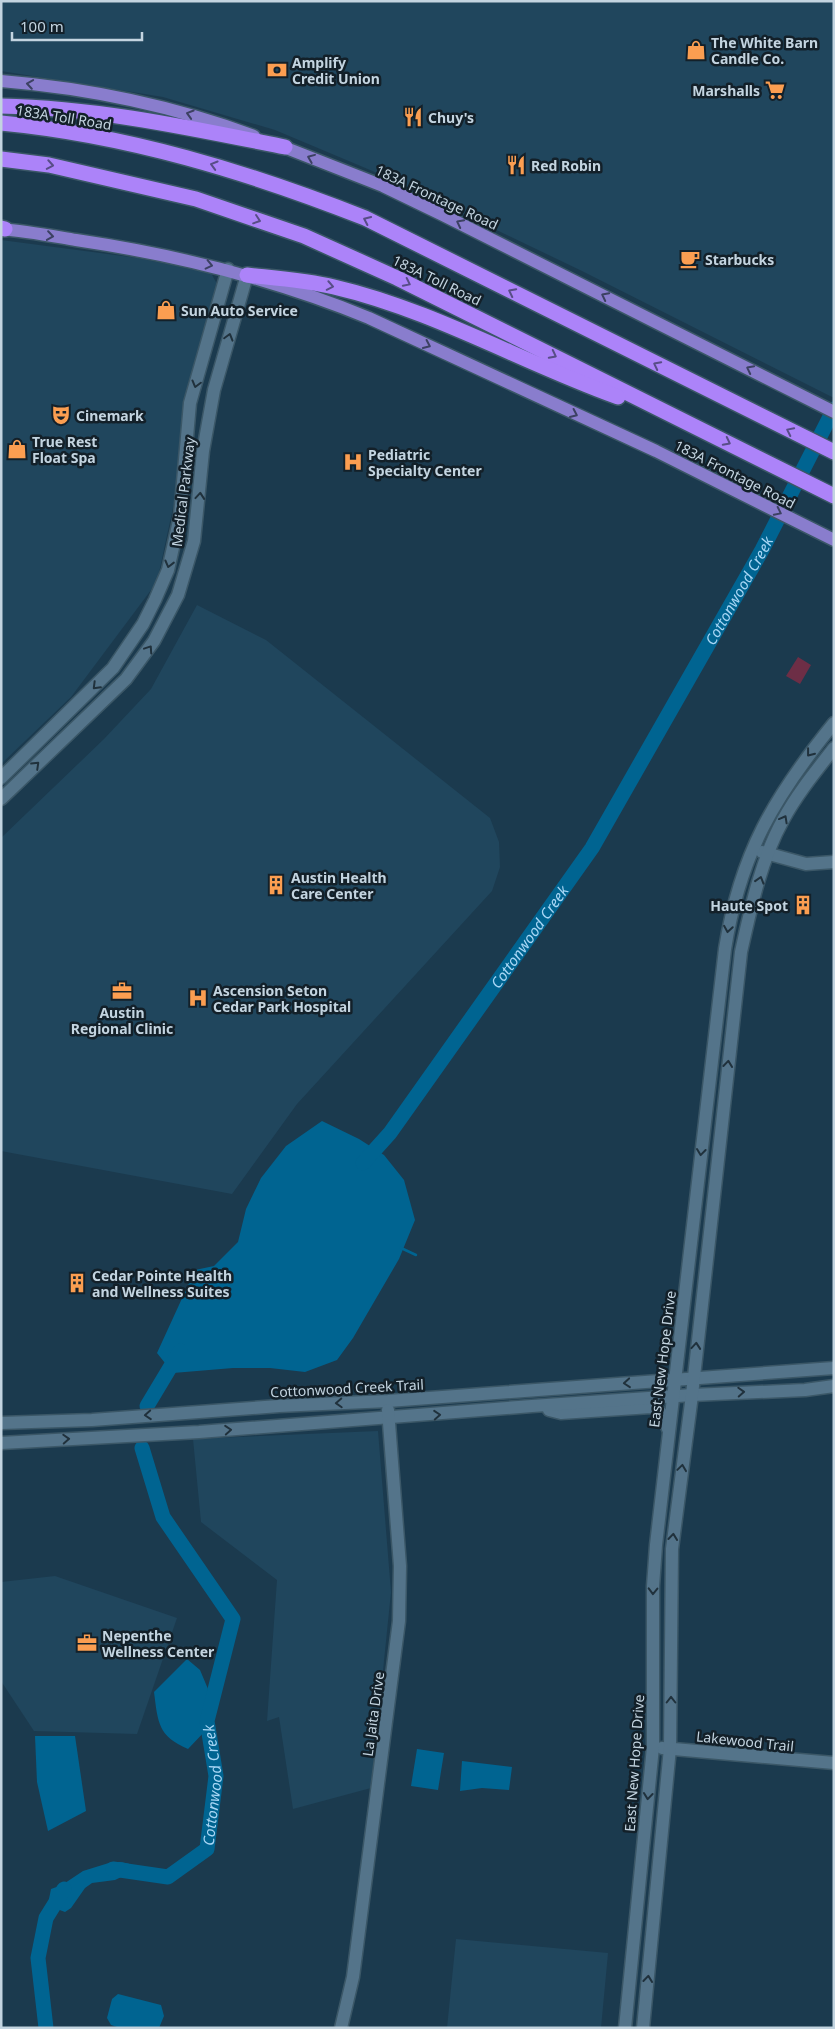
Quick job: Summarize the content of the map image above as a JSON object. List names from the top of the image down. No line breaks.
{"streets":{"highway":["183A Toll Road"],"main road":["183A Frontage Road"],"street":["Medical Parkway","East New Hope Drive","Cottonwood Creek Trail","La Jaita Drive","Lakewood Trail"]},"crossings":[["183A Frontage Road","Medical Parkway"],["East New Hope Drive","Cottonwood Creek Trail"],["East New Hope Drive","Lakewood Trail"],["Cottonwood Creek Trail","La Jaita Drive"]],"water":["Cottonwood Creek"],"places":{"shop":["The White Barn Candle Co.","Sun Auto Service","True Rest Float Spa"],"bank":["Amplify Credit Union"],"supermarket":["Marshalls"],"restaurant":["Chuy's","Red Robin"],"cafe":["Starbucks"],"theatre":["Cinemark"],"hospital":["Pediatric Specialty Center","Ascension Seton Cedar Park Hospital"],"building":["Austin Health Care Center","Haute Spot","Cedar Pointe Health and Wellness Suites"],"office":["Austin Regional Clinic","Nepenthe Wellness Center"]},"scale_bar":"100 m"}
